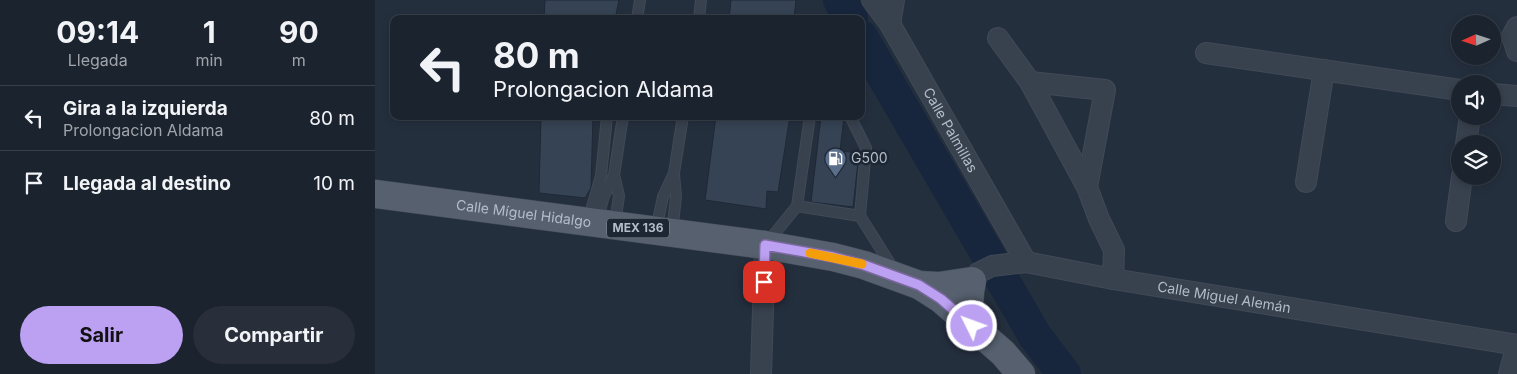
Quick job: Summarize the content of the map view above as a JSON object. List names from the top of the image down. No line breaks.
{"streets":{"main road":["Calle Míguel Hidalgo","MEX 136"],"street":["Calle Palmillas","Calle Miguel Alemán"]},"crossings":[["Calle Palmillas","Calle Miguel Alemán"]],"places":{"fuel station":["G500"]},"north":"left","page":{"eta":["09:14","Llegada","1","min","90","m"],"turn":["80 m","Prolongacion Aldama"],"list":[{"name":"Gira a la izquierda","note":"Prolongacion Aldama","value":"80 m"},{"name":"Llegada al destino","value":"10 m"}],"buttons":["Salir","Compartir"]}}
